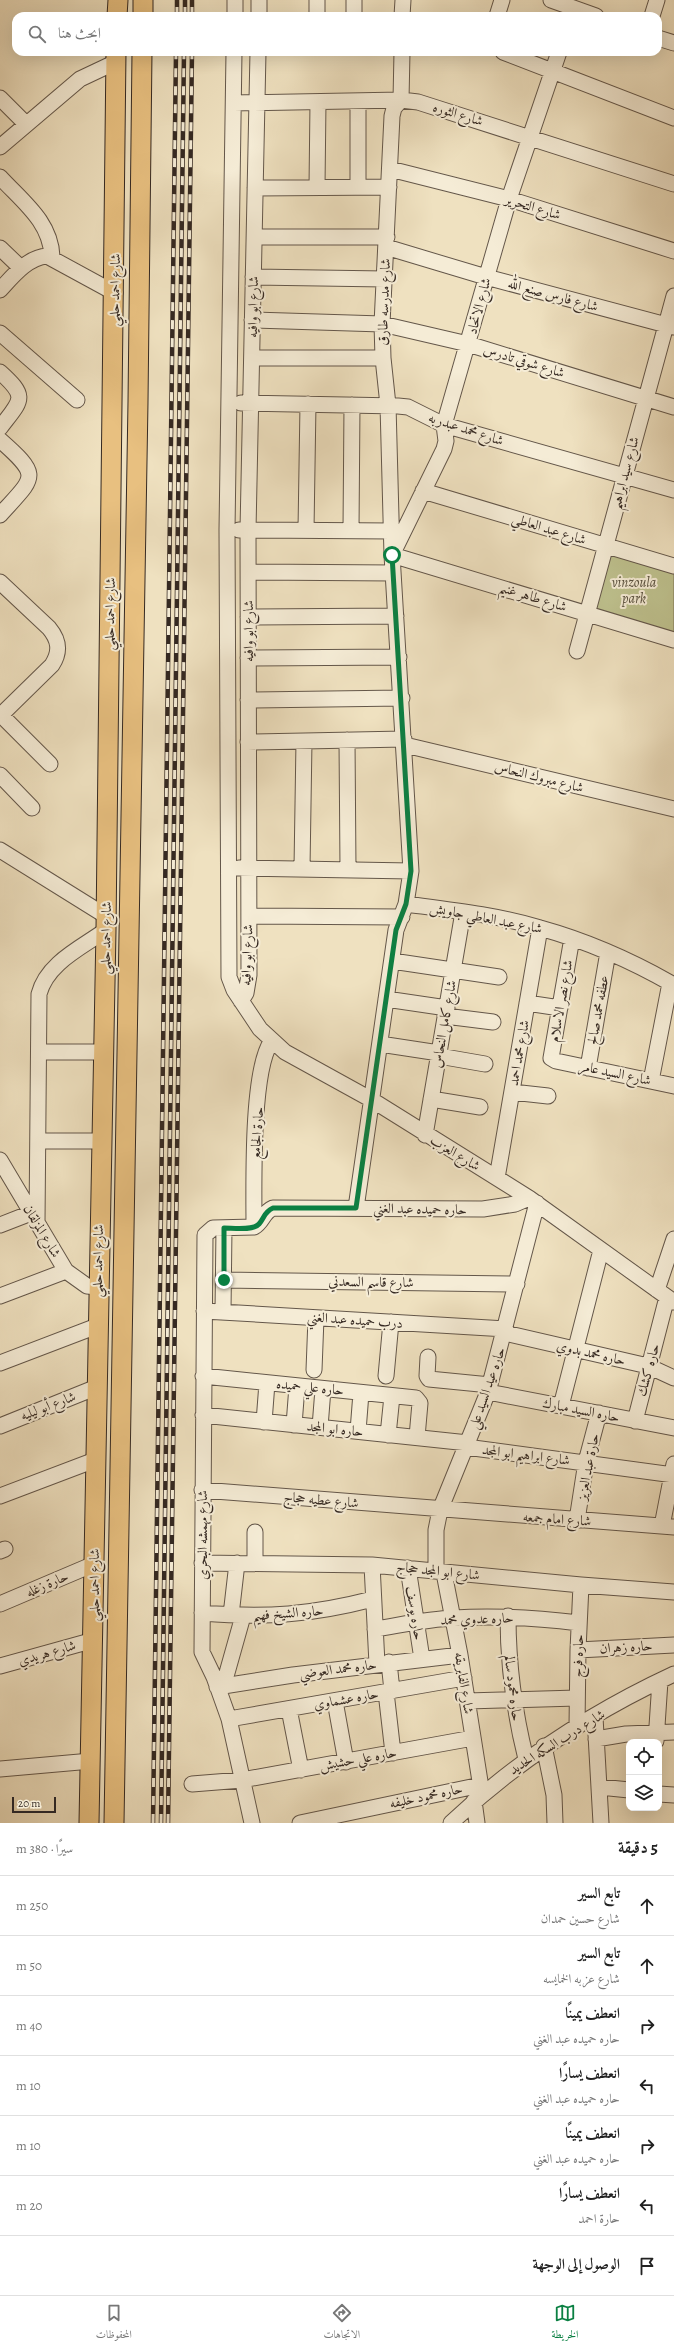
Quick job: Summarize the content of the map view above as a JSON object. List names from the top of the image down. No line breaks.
{"streets":{"main road":["شارع احمد حلمي"],"street":["شارع الثوره","شارع التحرير","شارع فارس صنع الله","شارع مدرسه طارق","شارع الاتحاد","شارع ابو وافيه","شارع شوقي تادرس","شارع محمد عبدربه","شارع سيد ابراهيم","شارع عبد العاطي","شارع طاهر غنيم","شارع مبروك النحاس","شارع عبد العاطي جاويش","شارع نصر الاسلام","عطفه محمد صالح","شارع كامل النحاس","شارع محمد احمد","شارع السيد عامر","حارة الجامع","شارع العزب","حاره حميده عبد الغني","شارع المزلقان","شارع قاسم السعدني","درب حميده عبد الغني","حاره محمد بدوي","حاره كشك","حاره علي حميده","حاره عيد السيد علي","شارع أبو ليليه","حاره السيد مبارك","حاره ابو المجد","شارع ابراهيم ابو المجد","حارة عبد العزيز","شارع عطيه حجاج","شارع امام جمعه","شارع مهمشه البحري","شارع ابو المجد حجاج","حارة زغله","حاره الشيخ فهيم","حاره يوسف","حاره عدوي محمد","حاره زهران","شارع هريدي","حاره فرج","حاره محمد العوضي","شارع الفابريقه","حاره محمود سالم","حاره عشماوي","شارع درب السكه الحديد","حاره علي حشيش","حاره محمود خليفه"]},"crossings":[["شارع الثوره","شارع مدرسه طارق"],["شارع الثوره","شارع الاتحاد"],["شارع الثوره","شارع ابو وافيه"],["شارع التحرير","شارع مدرسه طارق"],["شارع التحرير","شارع الاتحاد"],["شارع احمد حلمي","شارع المزلقان"],["شارع احمد حلمي","شارع أبو ليليه"],["شارع احمد حلمي","حارة زغله"],["شارع احمد حلمي","شارع هريدي"],["شارع فارس صنع الله","شارع مدرسه طارق"],["شارع فارس صنع الله","شارع الاتحاد"],["شارع فارس صنع الله","شارع ابو وافيه"],["شارع فارس صنع الله","شارع سيد ابراهيم"],["شارع مدرسه طارق","شارع الاتحاد"],["شارع مدرسه طارق","شارع شوقي تادرس"],["شارع مدرسه طارق","شارع محمد عبدربه"],["شارع مدرسه طارق","شارع طاهر غنيم"],["شارع مدرسه طارق","شارع مبروك النحاس"],["شارع مدرسه طارق","شارع عبد العاطي جاويش"],["شارع مدرسه طارق","شارع العزب"],["شارع مدرسه طارق","حاره حميده عبد الغني"],["شارع الاتحاد","شارع شوقي تادرس"],["شارع الاتحاد","شارع محمد عبدربه"],["شارع الاتحاد","شارع عبد العاطي"],["شارع الاتحاد","شارع طاهر غنيم"],["شارع ابو وافيه","شارع شوقي تادرس"],["شارع ابو وافيه","شارع محمد عبدربه"],["شارع ابو وافيه","شارع مبروك النحاس"],["شارع ابو وافيه","شارع عبد العاطي جاويش"],["شارع ابو وافيه","شارع العزب"],["شارع شوقي تادرس","شارع سيد ابراهيم"],["شارع محمد عبدربه","شارع سيد ابراهيم"],["شارع سيد ابراهيم","شارع عبد العاطي"],["شارع سيد ابراهيم","شارع طاهر غنيم"],["شارع عبد العاطي جاويش","شارع نصر الاسلام"],["شارع عبد العاطي جاويش","عطفه محمد صالح"],["شارع عبد العاطي جاويش","شارع كامل النحاس"],["شارع عبد العاطي جاويش","شارع محمد احمد"],["شارع نصر الاسلام","شارع السيد عامر"],["عطفه محمد صالح","شارع السيد عامر"],["شارع كامل النحاس","شارع العزب"],["شارع محمد احمد","شارع العزب"],["حارة الجامع","شارع العزب"],["حارة الجامع","حاره حميده عبد الغني"],["شارع العزب","حاره حميده عبد الغني"],["شارع العزب","حاره كشك"],["شارع العزب","حاره عيد السيد علي"],["حاره حميده عبد الغني","حاره عيد السيد علي"],["شارع قاسم السعدني","حاره عيد السيد علي"],["درب حميده عبد الغني","حاره محمد بدوي"],["درب حميده عبد الغني","حاره عيد السيد علي"],["درب حميده عبد الغني","شارع مهمشه البحري"],["حاره محمد بدوي","حاره كشك"],["حاره محمد بدوي","حاره عيد السيد علي"],["حاره كشك","حاره السيد مبارك"],["حاره علي حميده","حاره ابو المجد"],["حاره علي حميده","شارع مهمشه البحري"],["حاره عيد السيد علي","حاره السيد مبارك"],["حاره عيد السيد علي","حاره ابو المجد"],["حاره عيد السيد علي","شارع ابراهيم ابو المجد"],["حاره عيد السيد علي","شارع عطيه حجاج"],["حاره عيد السيد علي","شارع امام جمعه"],["حاره عيد السيد علي","شارع ابو المجد حجاج"],["حاره عيد السيد علي","شارع الفابريقه"],["حاره السيد مبارك","حارة عبد العزيز"],["حاره ابو المجد","شارع ابراهيم ابو المجد"],["حاره ابو المجد","شارع مهمشه البحري"],["شارع ابراهيم ابو المجد","حارة عبد العزيز"],["حارة عبد العزيز","شارع امام جمعه"],["شارع عطيه حجاج","شارع امام جمعه"],["شارع عطيه حجاج","شارع مهمشه البحري"],["شارع مهمشه البحري","شارع ابو المجد حجاج"],["شارع مهمشه البحري","حاره الشيخ فهيم"],["شارع مهمشه البحري","حاره محمد العوضي"],["شارع مهمشه البحري","حاره عشماوي"],["شارع مهمشه البحري","حاره علي حشيش"],["شارع ابو المجد حجاج","حاره يوسف"],["شارع ابو المجد حجاج","حاره فرج"],["شارع ابو المجد حجاج","شارع الفابريقه"],["حاره يوسف","حاره عدوي محمد"],["حاره يوسف","حاره محمد العوضي"],["حاره عدوي محمد","حاره فرج"],["حاره عدوي محمد","شارع الفابريقه"],["حاره عدوي محمد","حاره محمود سالم"],["حاره زهران","حاره فرج"],["حاره فرج","شارع درب السكه الحديد"],["حاره محمد العوضي","شارع الفابريقه"],["شارع الفابريقه","حاره عشماوي"],["شارع الفابريقه","شارع درب السكه الحديد"],["شارع الفابريقه","حاره علي حشيش"],["شارع الفابريقه","حاره محمود خليفه"],["حاره محمود سالم","شارع درب السكه الحديد"],["شارع درب السكه الحديد","حاره محمود خليفه"]],"parks":["vinzoula park"],"scale_bar":"20 m","page":{"search":"ابحث هنا","scale":"20 m","heading":["5 دقيقة","سيرًا · 380 m"],"list":[["تابع السير","شارع حسين حمدان","250 m"],["تابع السير","شارع عزبه الخمايسه","50 m"],["انعطف يمينًا","حاره حميده عبد الغني","40 m"],["انعطف يسارًا","حاره حميده عبد الغني","10 m"],["انعطف يمينًا","حاره حميده عبد الغني","10 m"],["انعطف يسارًا","حارة احمد","20 m"],"الوصول إلى الوجهة"],"nav":["الخريطة","الاتجاهات","المحفوظات"]}}
